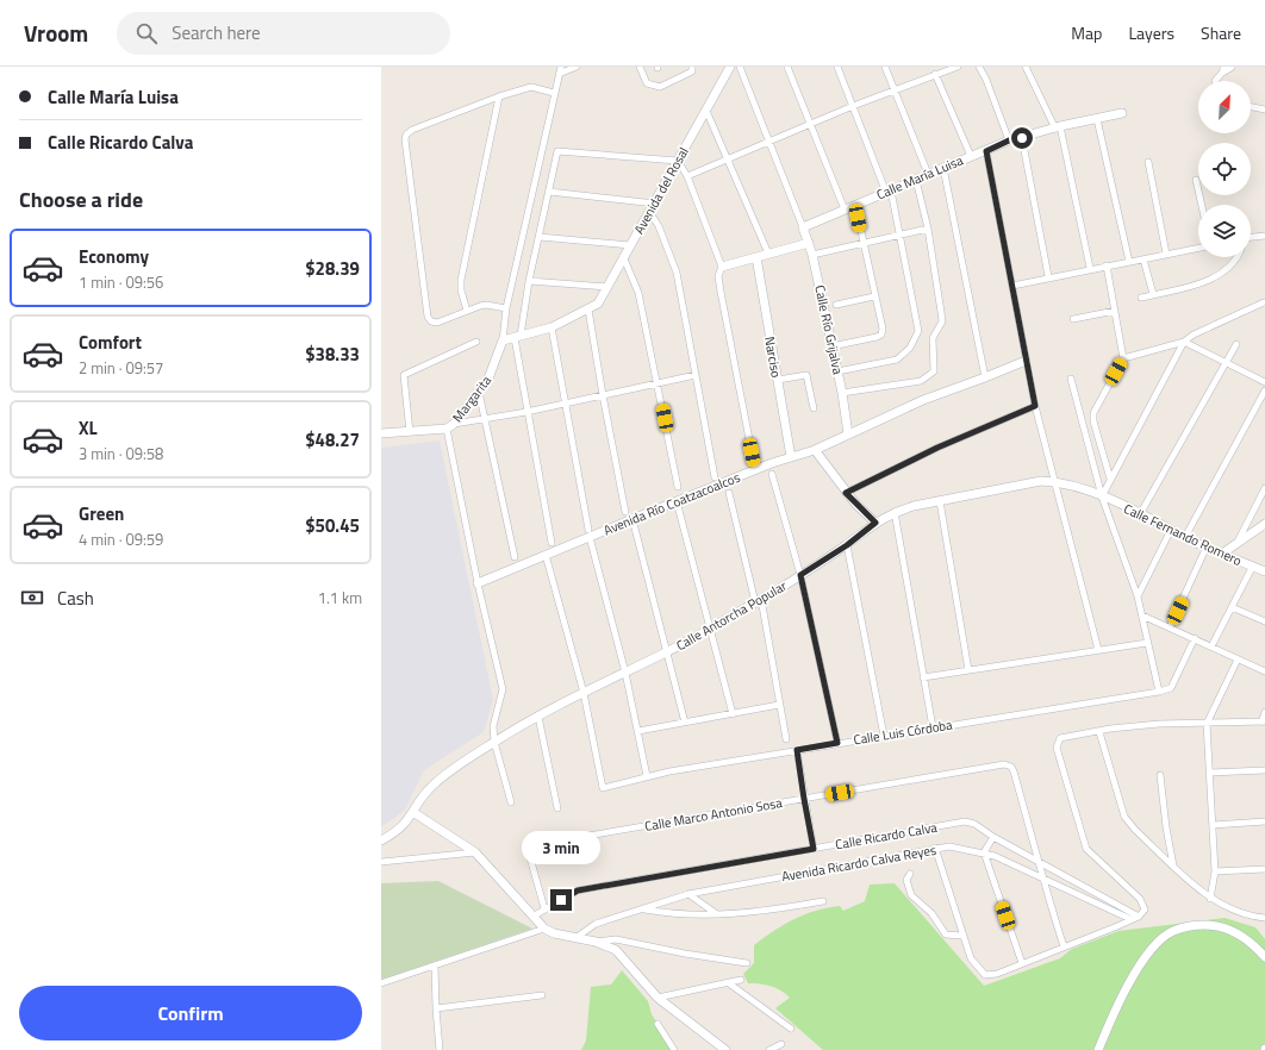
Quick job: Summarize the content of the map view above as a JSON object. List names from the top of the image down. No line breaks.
{"streets":{"street":["Calle María Luisa","Avenida del Rosal","Calle Río Grijalva","Narciso","Margarita","Avenida Río Coatzacoalcos","Calle Fernando Romero","Calle Antorcha Popular","Calle Luis Córdoba","Calle Marco Antonio Sosa","Calle Ricardo Calva","Avenida Ricardo Calva Reyes"]},"crossings":[["Calle María Luisa","Calle Río Grijalva"],["Calle Río Grijalva","Avenida Río Coatzacoalcos"],["Narciso","Avenida Río Coatzacoalcos"],["Calle Fernando Romero","Calle Antorcha Popular"],["Calle Antorcha Popular","Calle Luis Córdoba"],["Calle Marco Antonio Sosa","Calle Ricardo Calva"]],"north":"top right","page":{"header":"Vroom","search":"Search here","nav":["Map","Layers","Share"],"banner":["Calle María Luisa","Calle Ricardo Calva"],"heading":"Choose a ride","list":[{"name":"Economy","note":"1 min · 09:56","value":"$28.39"},{"name":"Comfort","note":"2 min · 09:57","value":"$38.33"},{"name":"XL","note":"3 min · 09:58","value":"$48.27"},{"name":"Green","note":"4 min · 09:59","value":"$50.45"}],"pay":["Cash","1.1 km"],"bubble":"3 min","buttons":"Confirm"}}
